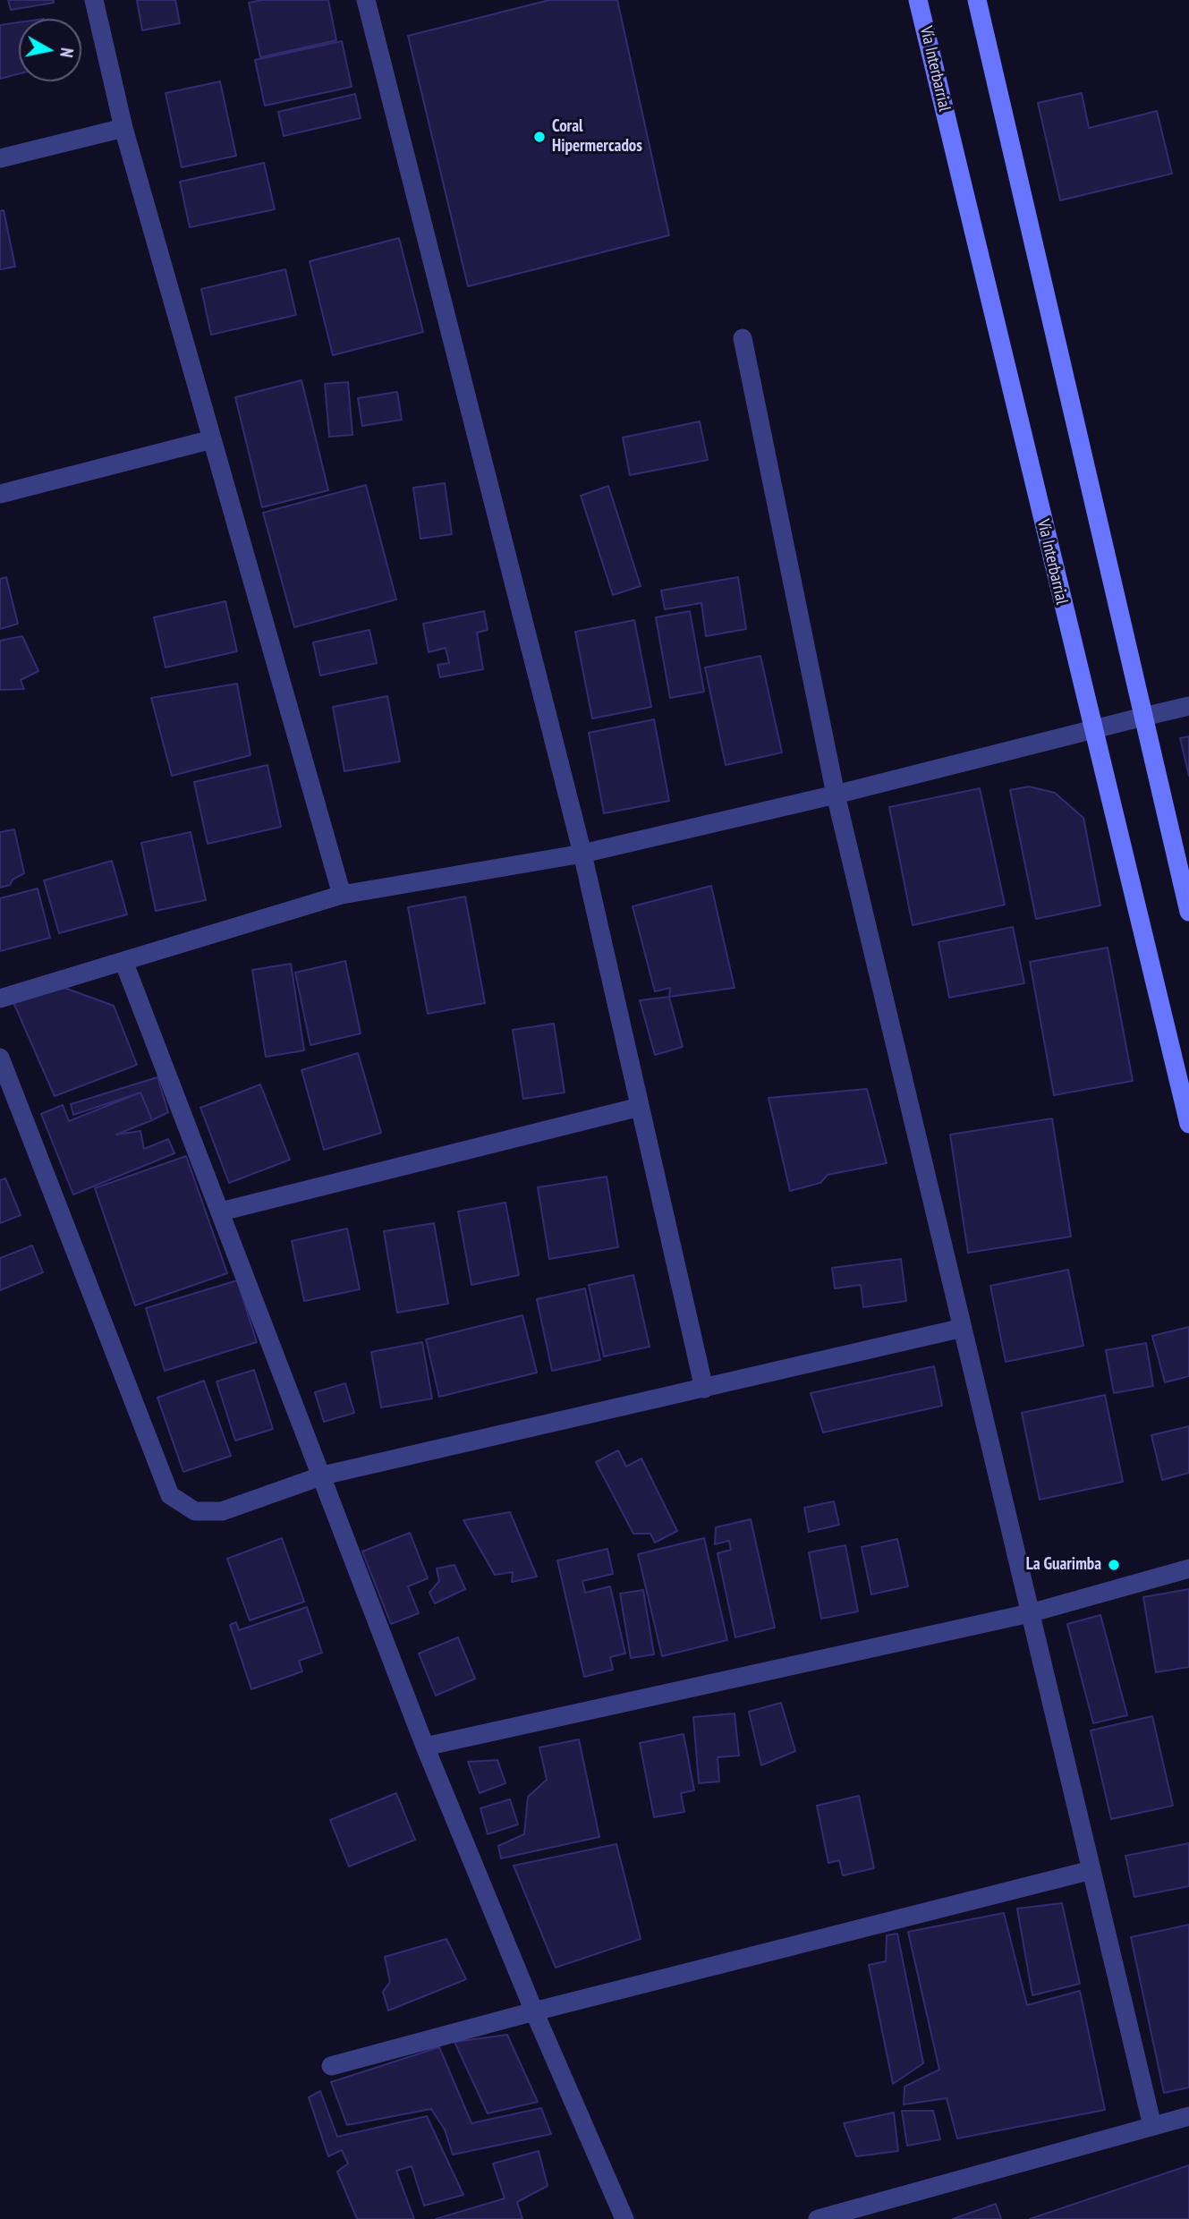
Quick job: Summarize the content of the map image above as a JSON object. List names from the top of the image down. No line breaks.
{"streets":{"main road":["Vía Interbarrial"]},"places":["Coral Hipermercados","La Guarimba"],"north":"right"}
